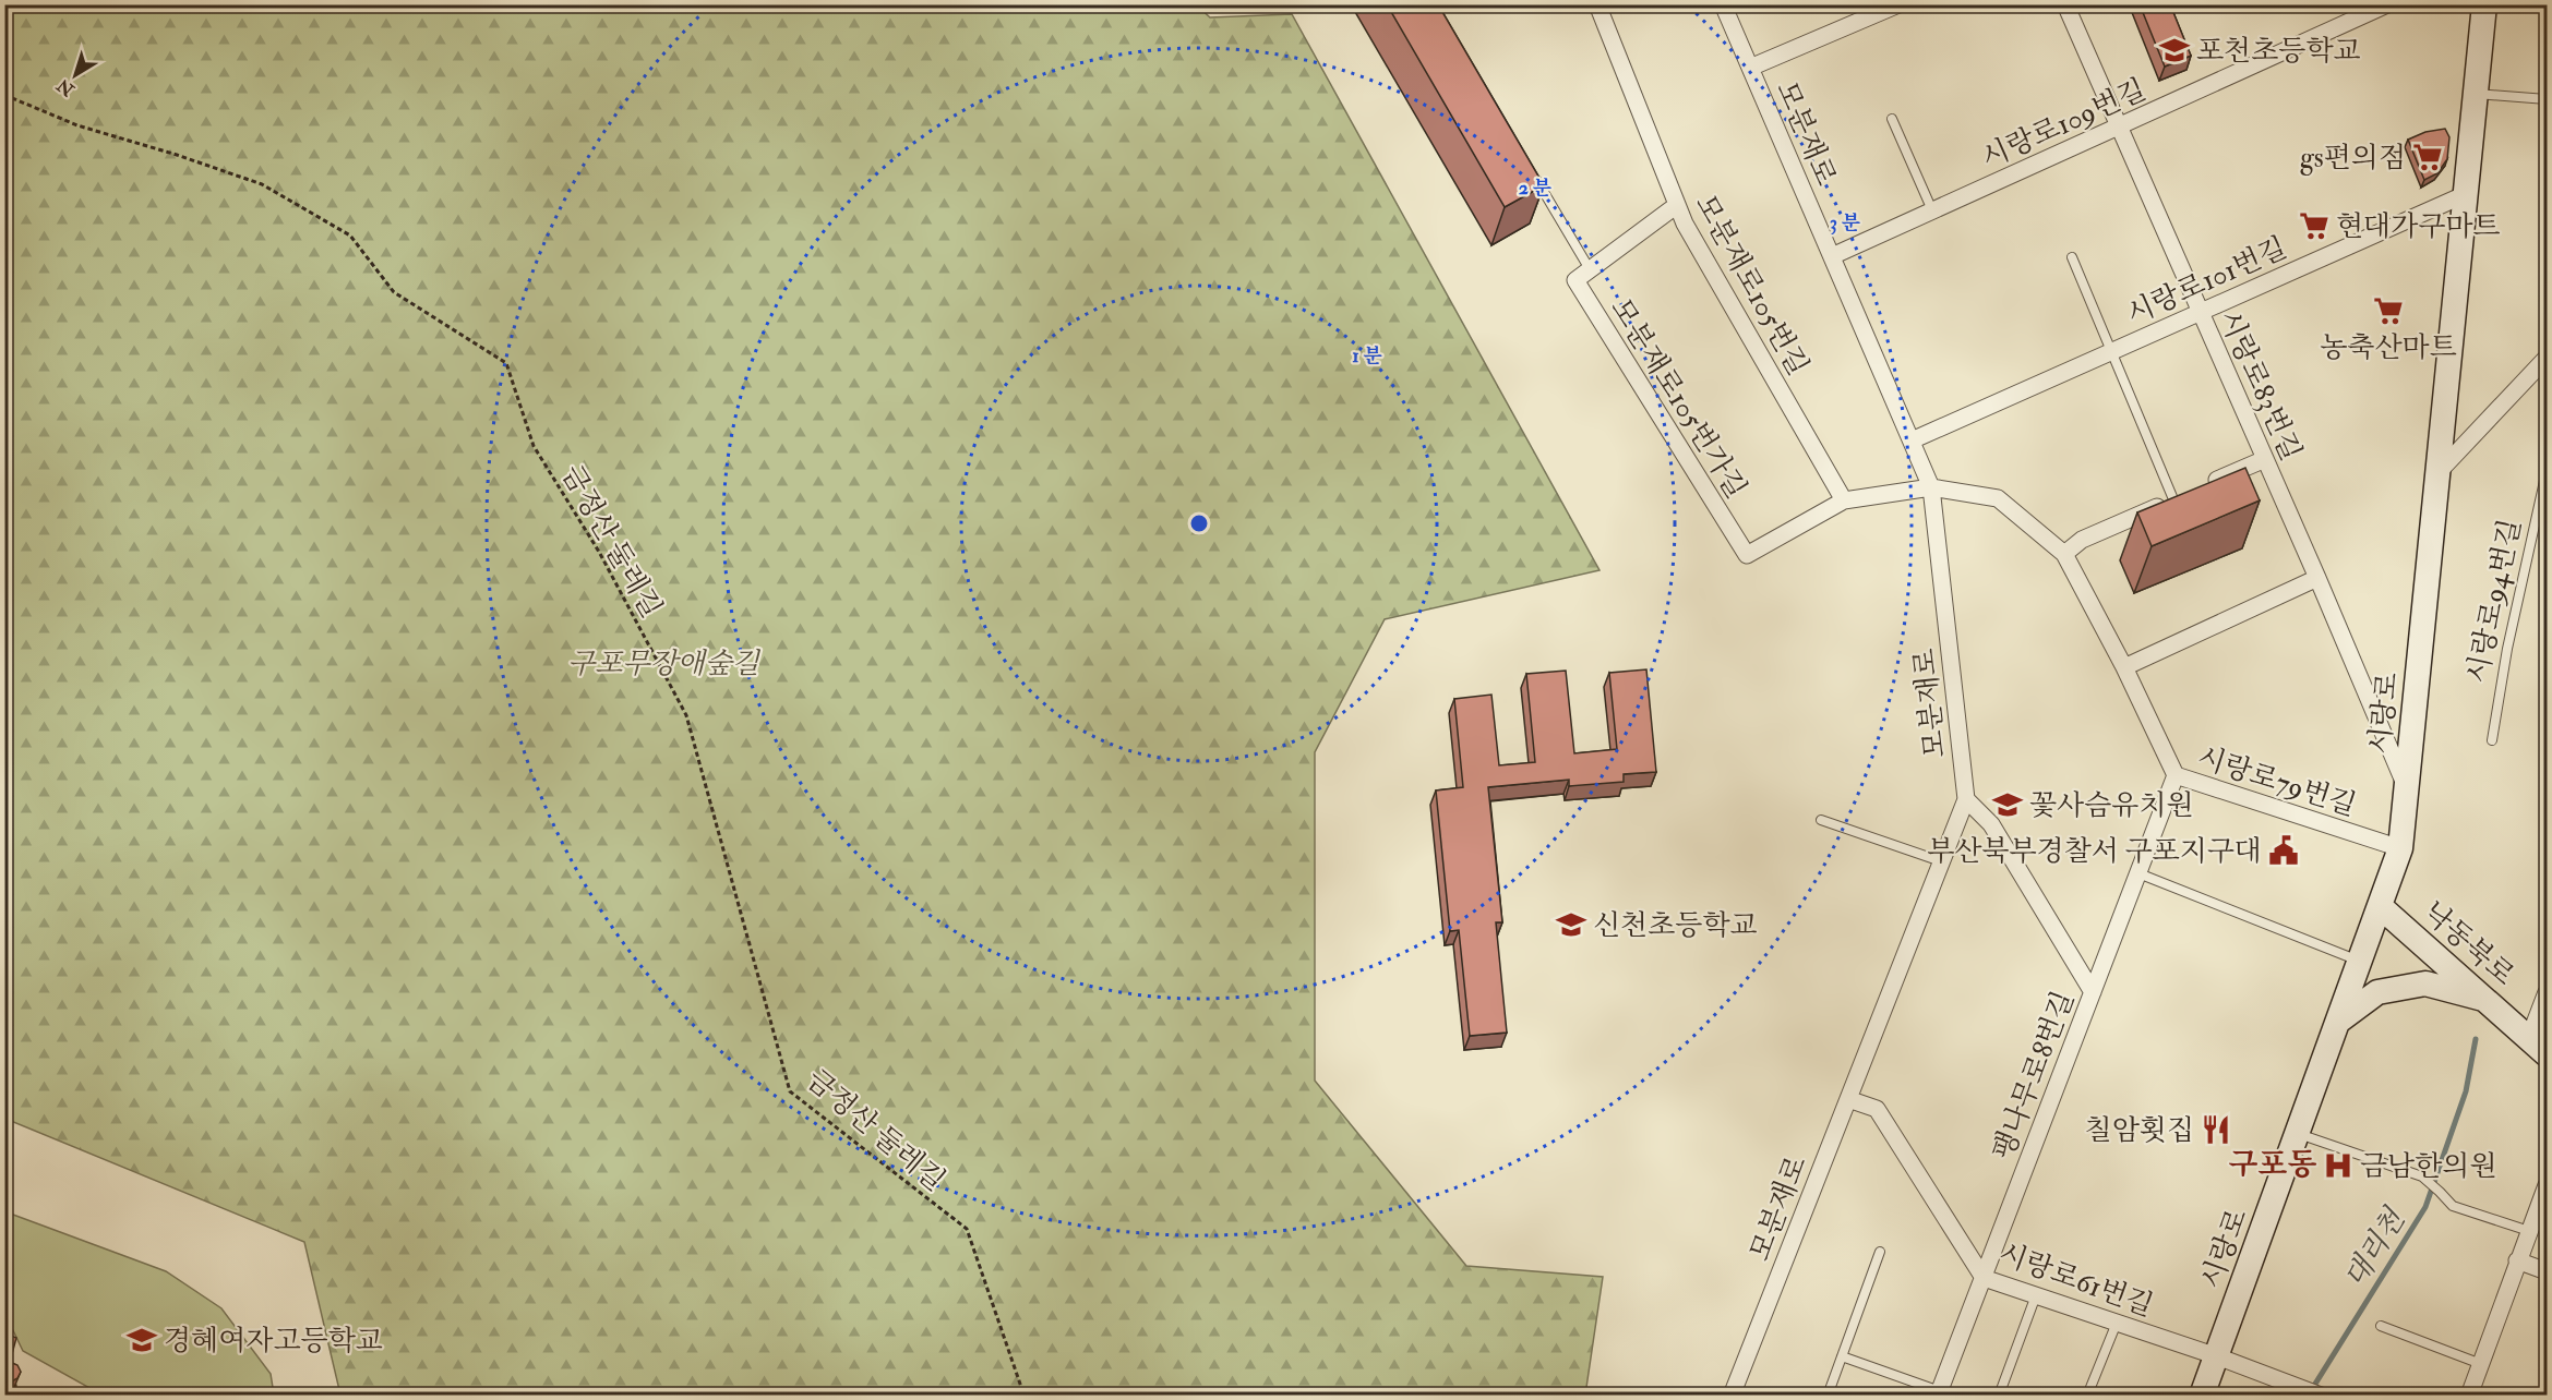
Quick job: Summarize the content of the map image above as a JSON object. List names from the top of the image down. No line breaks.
{"streets":{"main road":["시랑로","낙동북로"],"street":["시랑로109번길","모분재로","시랑로101번길","모분재로105번길","시랑로83번길","모분재로105번가길","시랑로79번길","팽나무로8번길","시랑로61번길"],"lane":["시랑로94번길"],"path":["금정산 둘레길"]},"crossings":[["시랑로109번길","모분재로"],["시랑로109번길","시랑로83번길"],["모분재로","시랑로101번길"],["모분재로","시랑로79번길"],["모분재로","시랑로61번길"],["시랑로101번길","시랑로83번길"],["시랑로101번길","시랑로"],["모분재로105번길","모분재로105번가길"],["시랑로83번길","시랑로"],["시랑로","시랑로79번길"],["시랑로","낙동북로"],["시랑로","시랑로61번길"],["시랑로79번길","팽나무로8번길"],["팽나무로8번길","시랑로61번길"]],"districts":["구포동"],"water":["대리천"],"parks":["구포무장애숲길"],"places":{"school or university":["포천초등학교","꽃사슴유치원","신천초등학교","경혜여자고등학교"],"supermarket":["gs편의점","현대가구마트","농축산마트"],"public building":["부산북부경찰서 구포지구대"],"restaurant":["칠암횟집"],"hospital":["금남한의원"]},"north":"bottom left","rings":["2 분","3 분","1 분"]}
